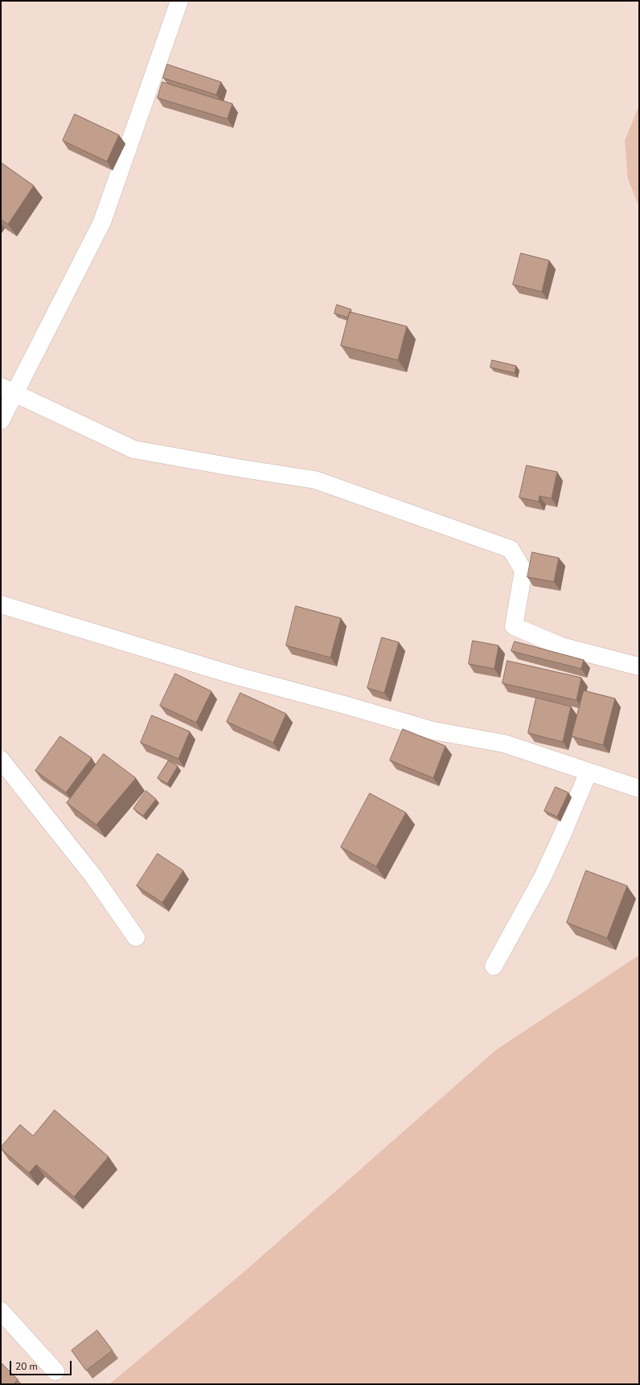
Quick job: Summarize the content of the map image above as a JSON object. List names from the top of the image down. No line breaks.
{"scale_bar":"20 m"}
